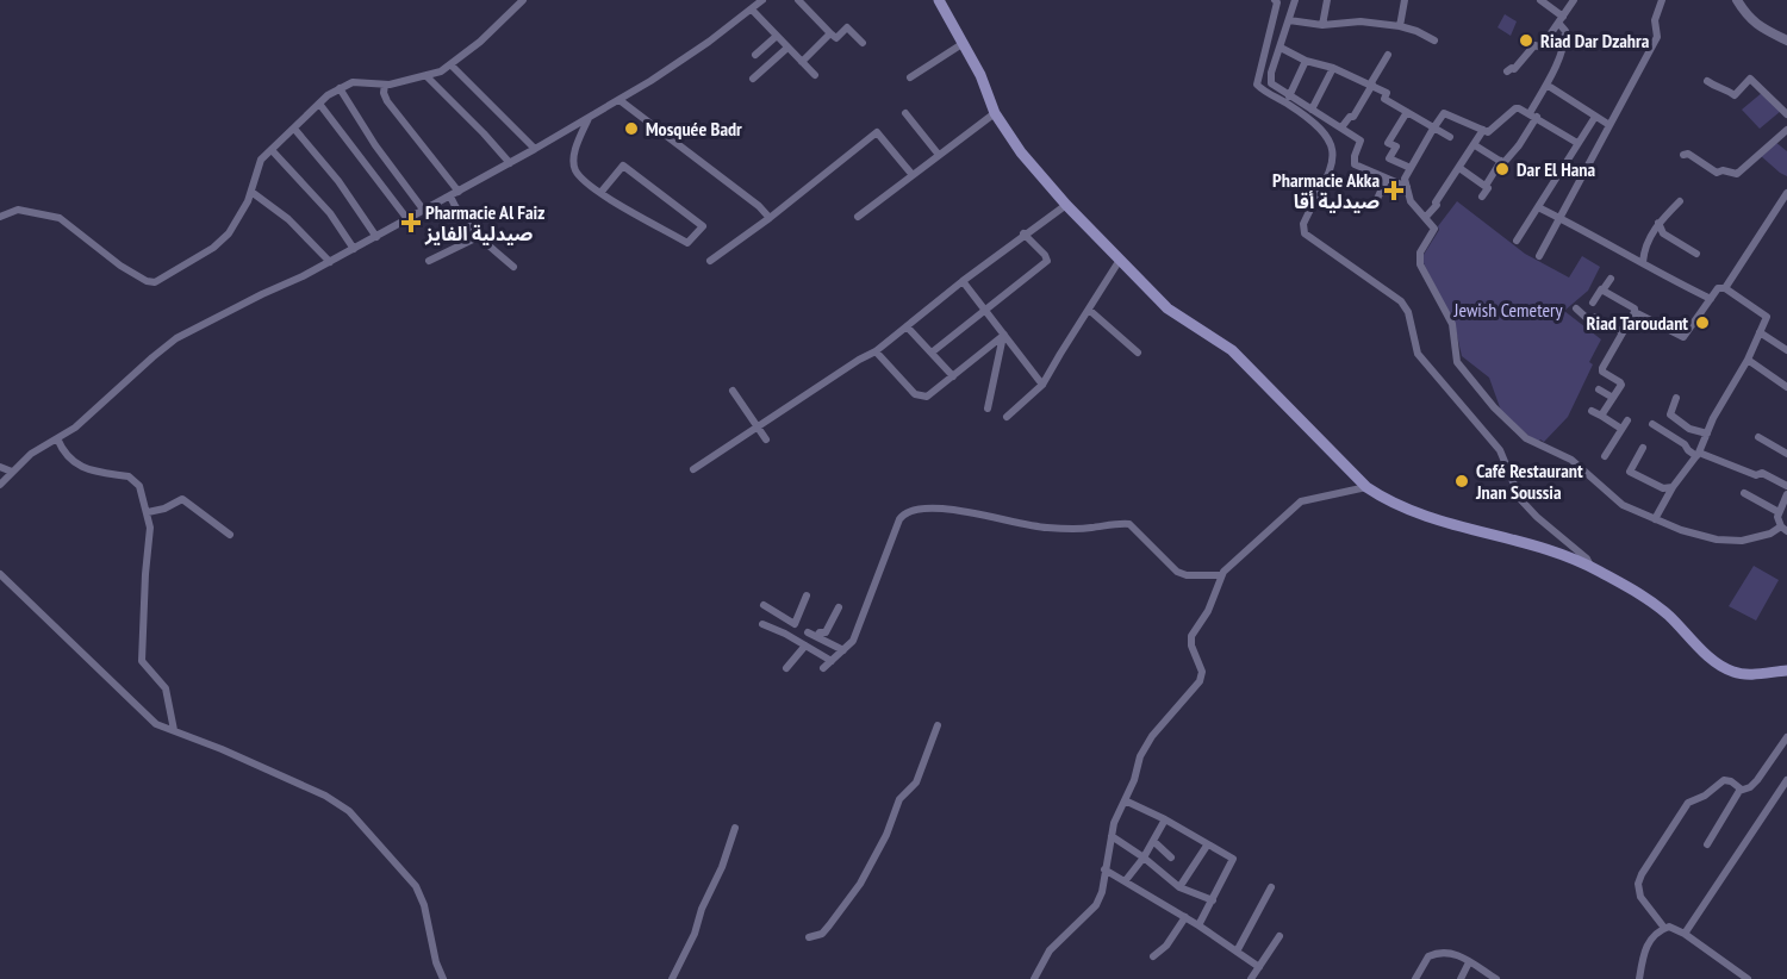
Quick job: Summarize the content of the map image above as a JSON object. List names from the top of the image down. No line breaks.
{"parks":["Jewish Cemetery"],"places":{"other":["Riad Dar Dzahra","Mosquée Badr","Dar El Hana","Riad Taroudant","Café Restaurant Jnan Soussia"],"health":["Pharmacie Akka صيدلية أقا","Pharmacie Al Faiz صيدلية الفايز"]}}
